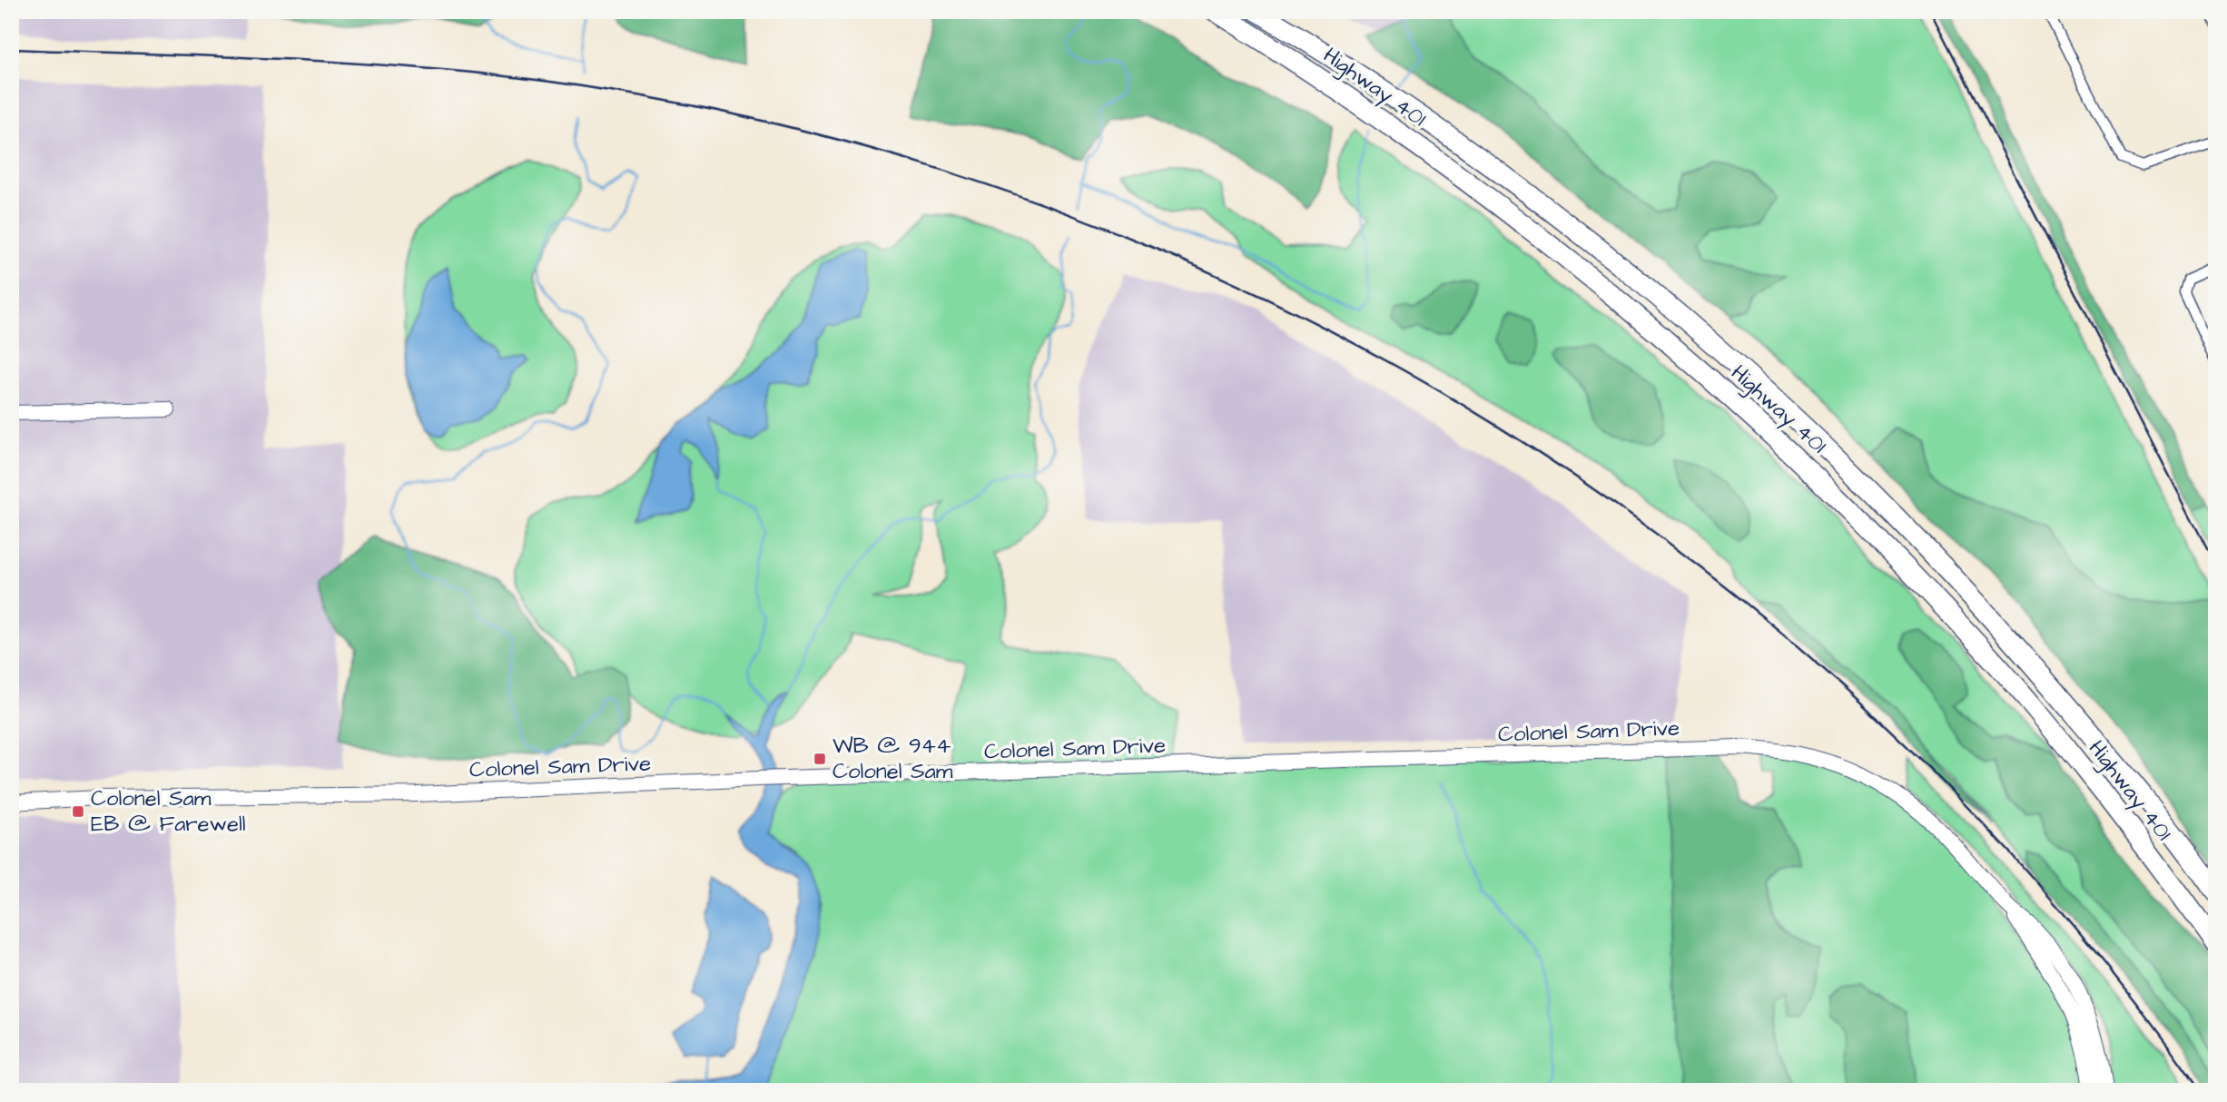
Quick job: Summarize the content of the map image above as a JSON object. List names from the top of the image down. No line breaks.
{"streets":{"highway":["Highway 401"],"street":["Colonel Sam Drive"]},"places":{"transit":["WB @ 944 Colonel Sam","Colonel Sam EB @ Farewell"]}}
